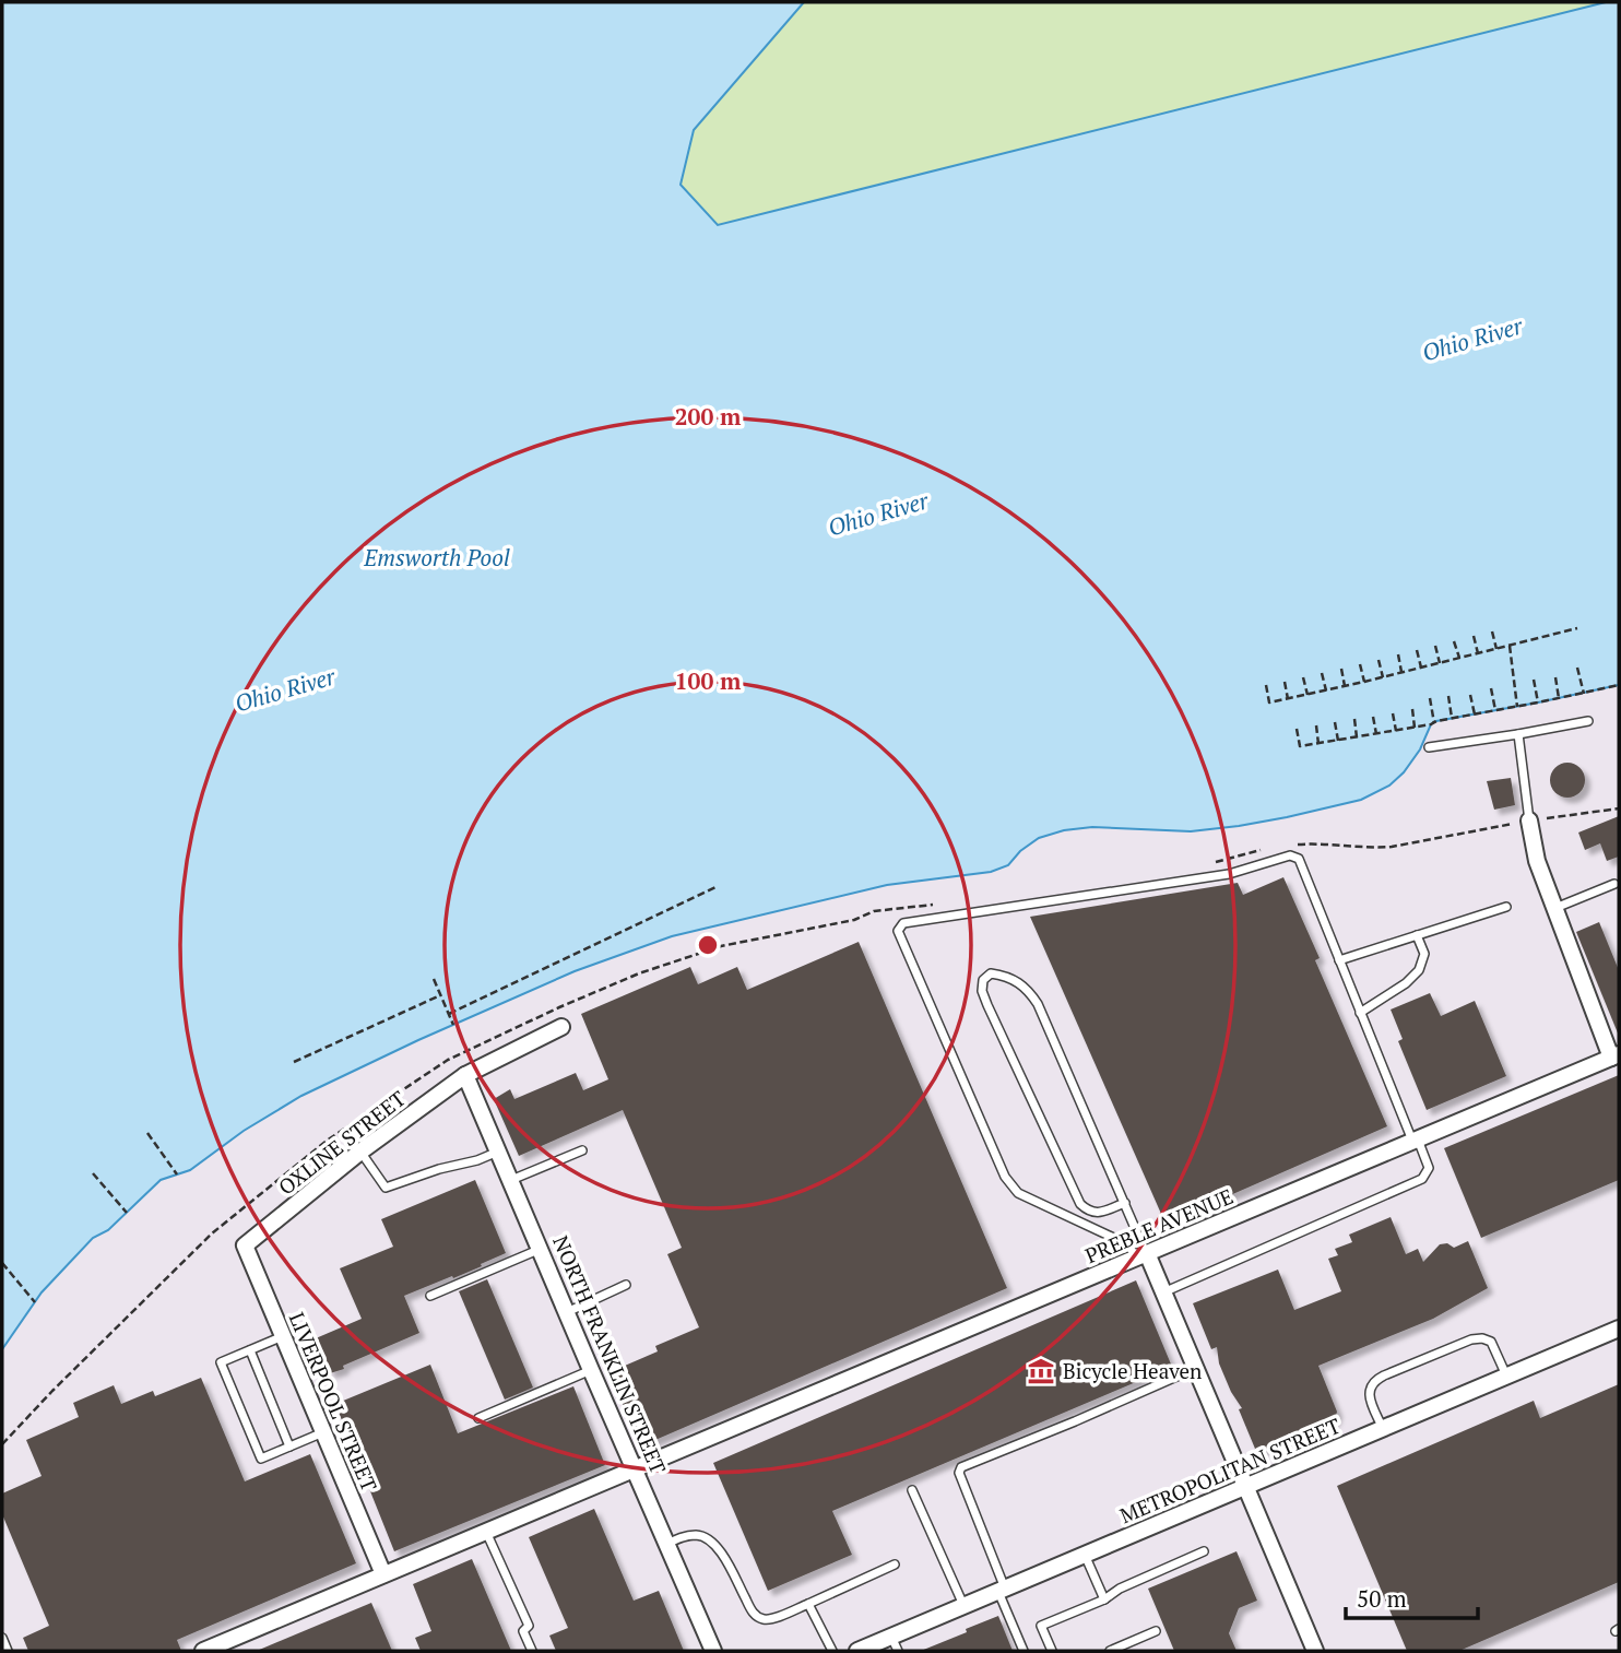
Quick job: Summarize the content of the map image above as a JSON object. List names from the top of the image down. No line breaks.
{"streets":{"street":["OXLINE STREET","PREBLE AVENUE","NORTH FRANKLIN STREET","LIVERPOOL STREET","METROPOLITAN STREET"]},"crossings":[["OXLINE STREET","NORTH FRANKLIN STREET"],["OXLINE STREET","LIVERPOOL STREET"],["PREBLE AVENUE","NORTH FRANKLIN STREET"],["PREBLE AVENUE","LIVERPOOL STREET"]],"water":["Ohio River","Emsworth Pool"],"places":{"museum":["Bicycle Heaven"]},"scale_bar":"50 m","rings":["200 m","100 m"]}
